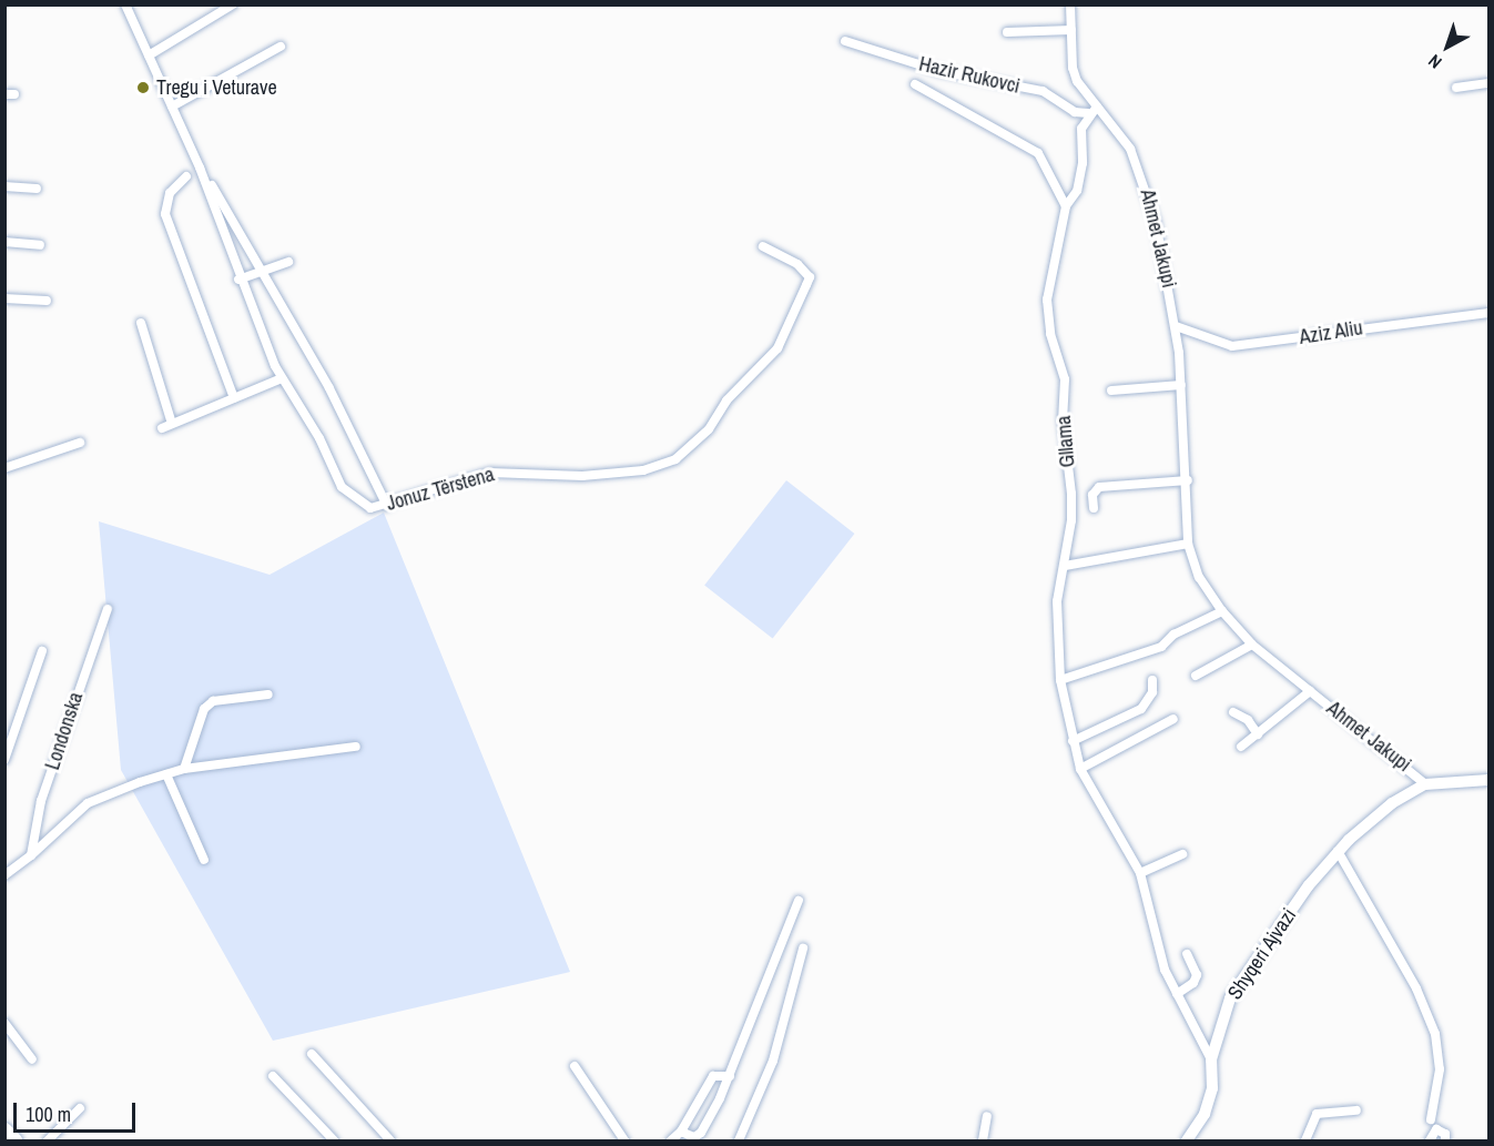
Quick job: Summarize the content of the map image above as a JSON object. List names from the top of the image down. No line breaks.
{"streets":{"street":["Hazir Rukovci","Ahmet Jakupi","Aziz Aliu","Gllama","Jonuz Tërstena","Londonska","Shyqeri Ajvazi"]},"crossings":[["Hazir Rukovci","Ahmet Jakupi"],["Hazir Rukovci","Gllama"],["Ahmet Jakupi","Aziz Aliu"],["Ahmet Jakupi","Gllama"],["Ahmet Jakupi","Shyqeri Ajvazi"],["Gllama","Shyqeri Ajvazi"]],"places":["Tregu i Veturave"],"scale_bar":"100 m","north":"bottom left"}
